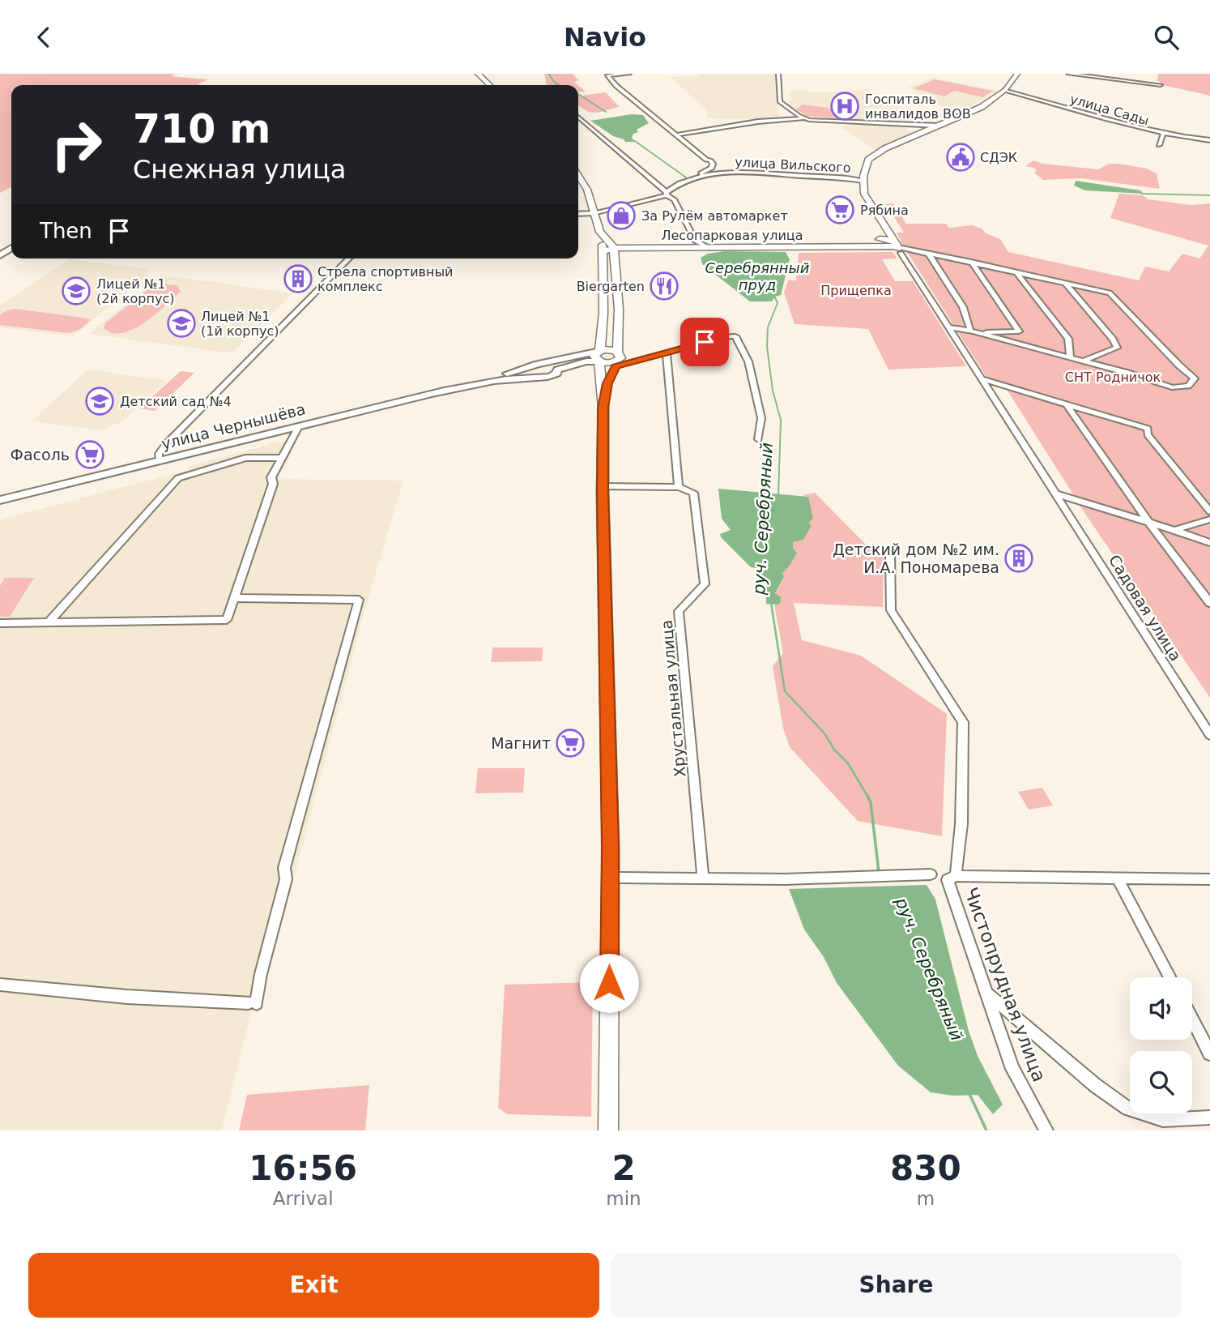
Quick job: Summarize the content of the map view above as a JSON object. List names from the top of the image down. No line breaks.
{"streets":{"main road":["Лесопарковая улица"],"street":["улица Сады","улица Вильского","улица Чернышёва","Садовая улица","Хрустальная улица","Чистопрудная улица"]},"water":["Серебрянный пруд","руч. Серебряный"],"parks":["Прищепка","СНТ Родничок"],"places":{"hospital":["Госпиталь инвалидов ВОВ"],"public building":["СДЭК"],"supermarket":["Рябина","Фасоль","Магнит"],"shop":["За Рулём автомаркет"],"building":["Стрела спортивный комплекс","Детский дом №2 им. И.А. Пономарева"],"restaurant":["Biergarten"],"school or university":["Лицей №1 (2й корпус)","Лицей №1 (1й корпус)","Детский сад №4"]},"page":{"header":"Navio","turn":["710 m","Снежная улица"],"then":"Then","eta":["16:56","Arrival","2","min","830","m"],"buttons":["Exit","Share"]}}
